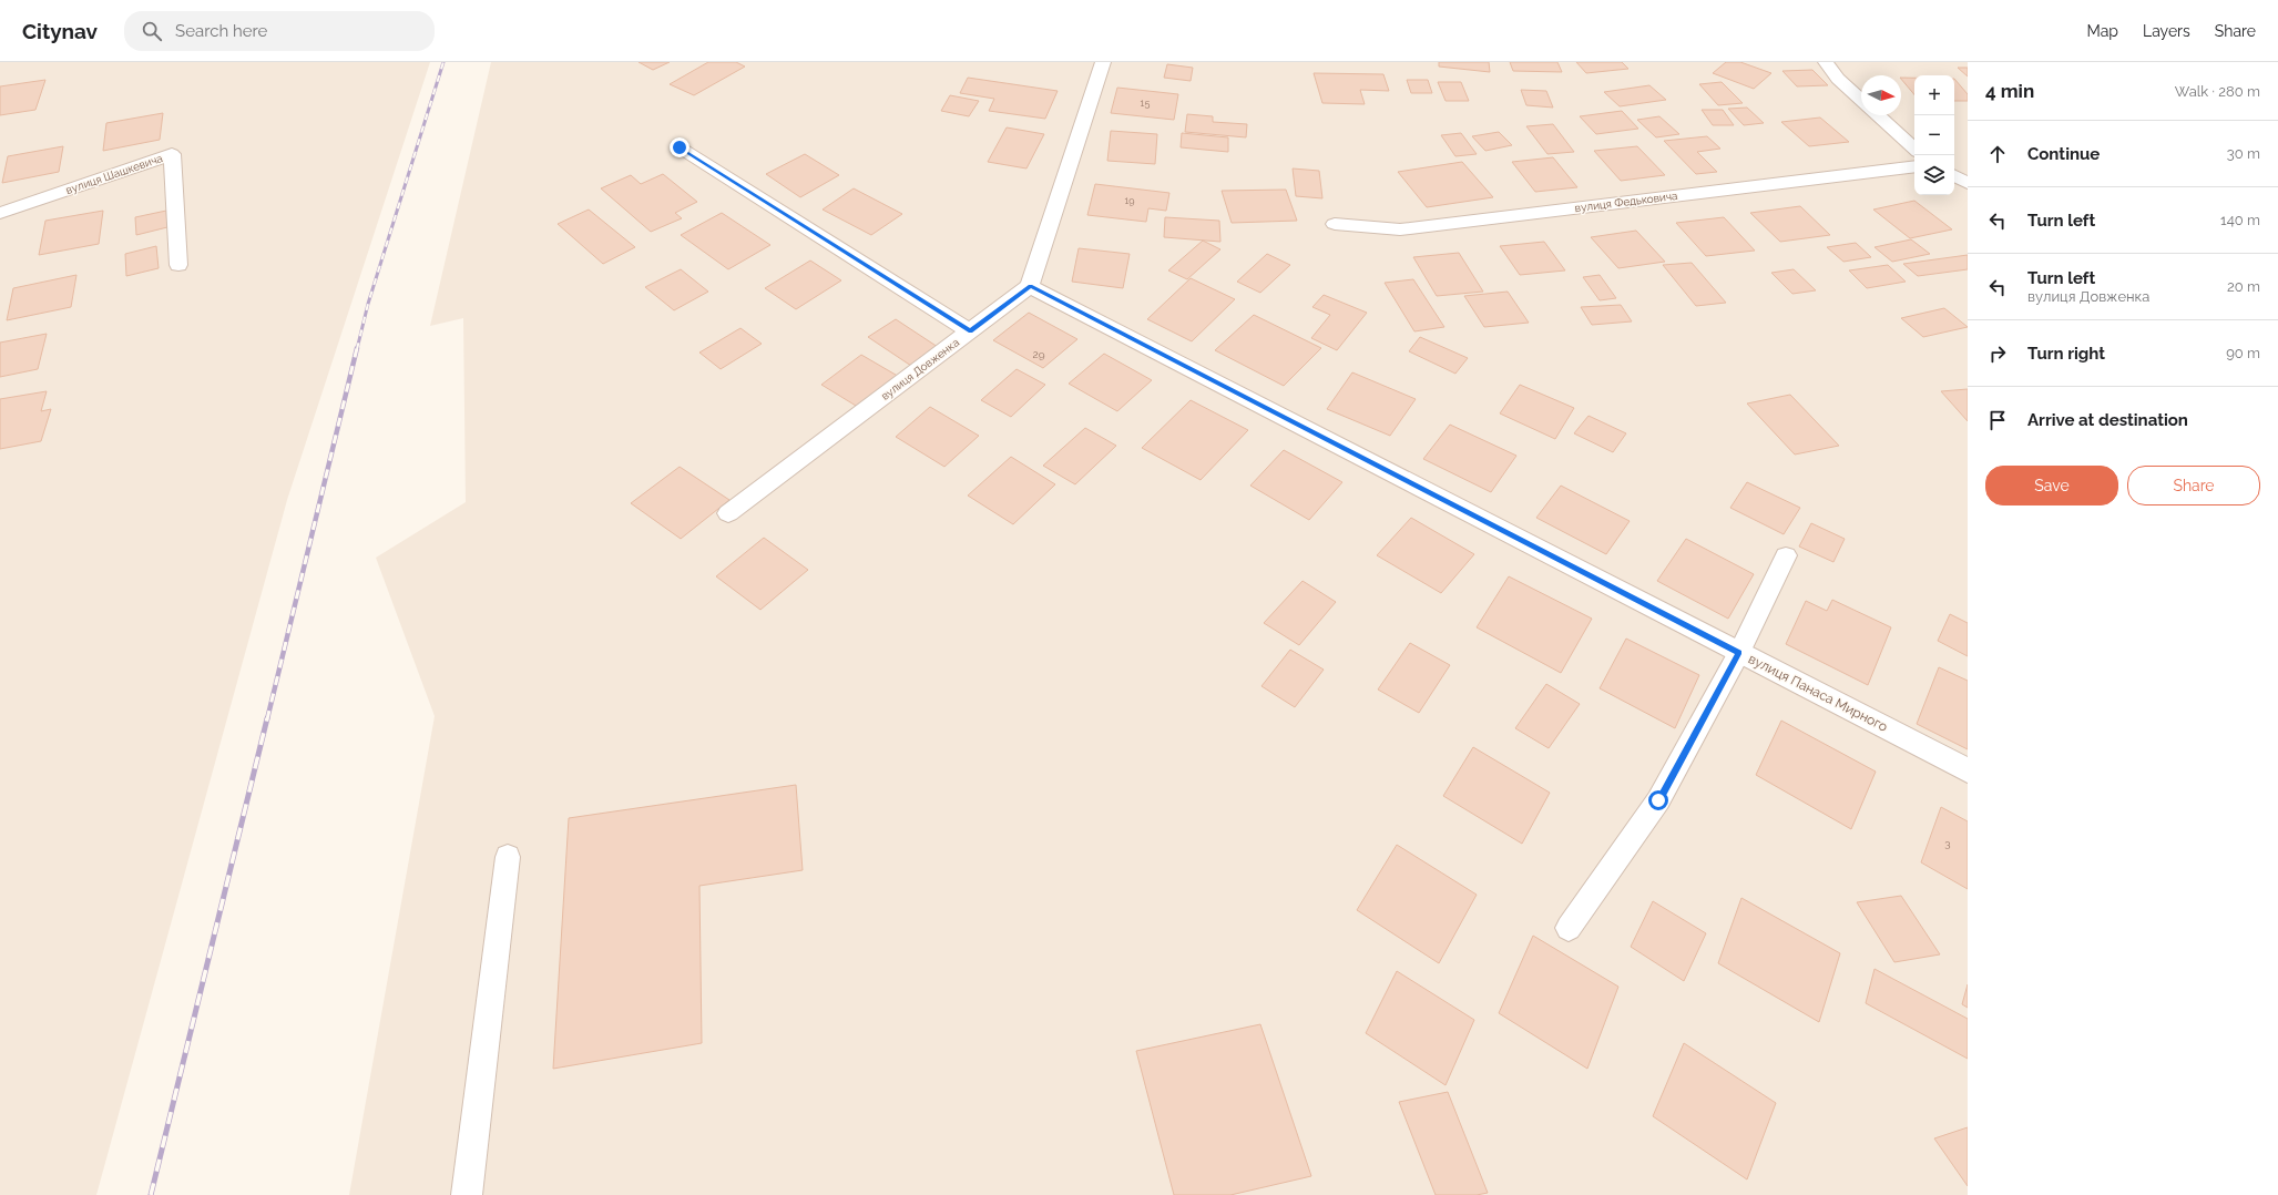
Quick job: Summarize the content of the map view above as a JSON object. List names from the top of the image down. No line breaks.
{"streets":{"street":["вулиця Шашкевича","вулиця Федьковича","вулиця Довженка","вулиця Панаса Мирного"]},"crossings":[["вулиця Довженка","вулиця Панаса Мирного"]],"house_numbers":["15","19","29","3"],"north":"right","page":{"header":"Citynav","search":"Search here","nav":["Map","Layers","Share"],"heading":["4 min","Walk · 280 m"],"map_buttons":["+","−"],"list":[["Continue","30 m"],["Turn left","140 m"],["Turn left","вулиця Довженка","20 m"],["Turn right","90 m"],"Arrive at destination"],"buttons":["Save","Share"]}}
